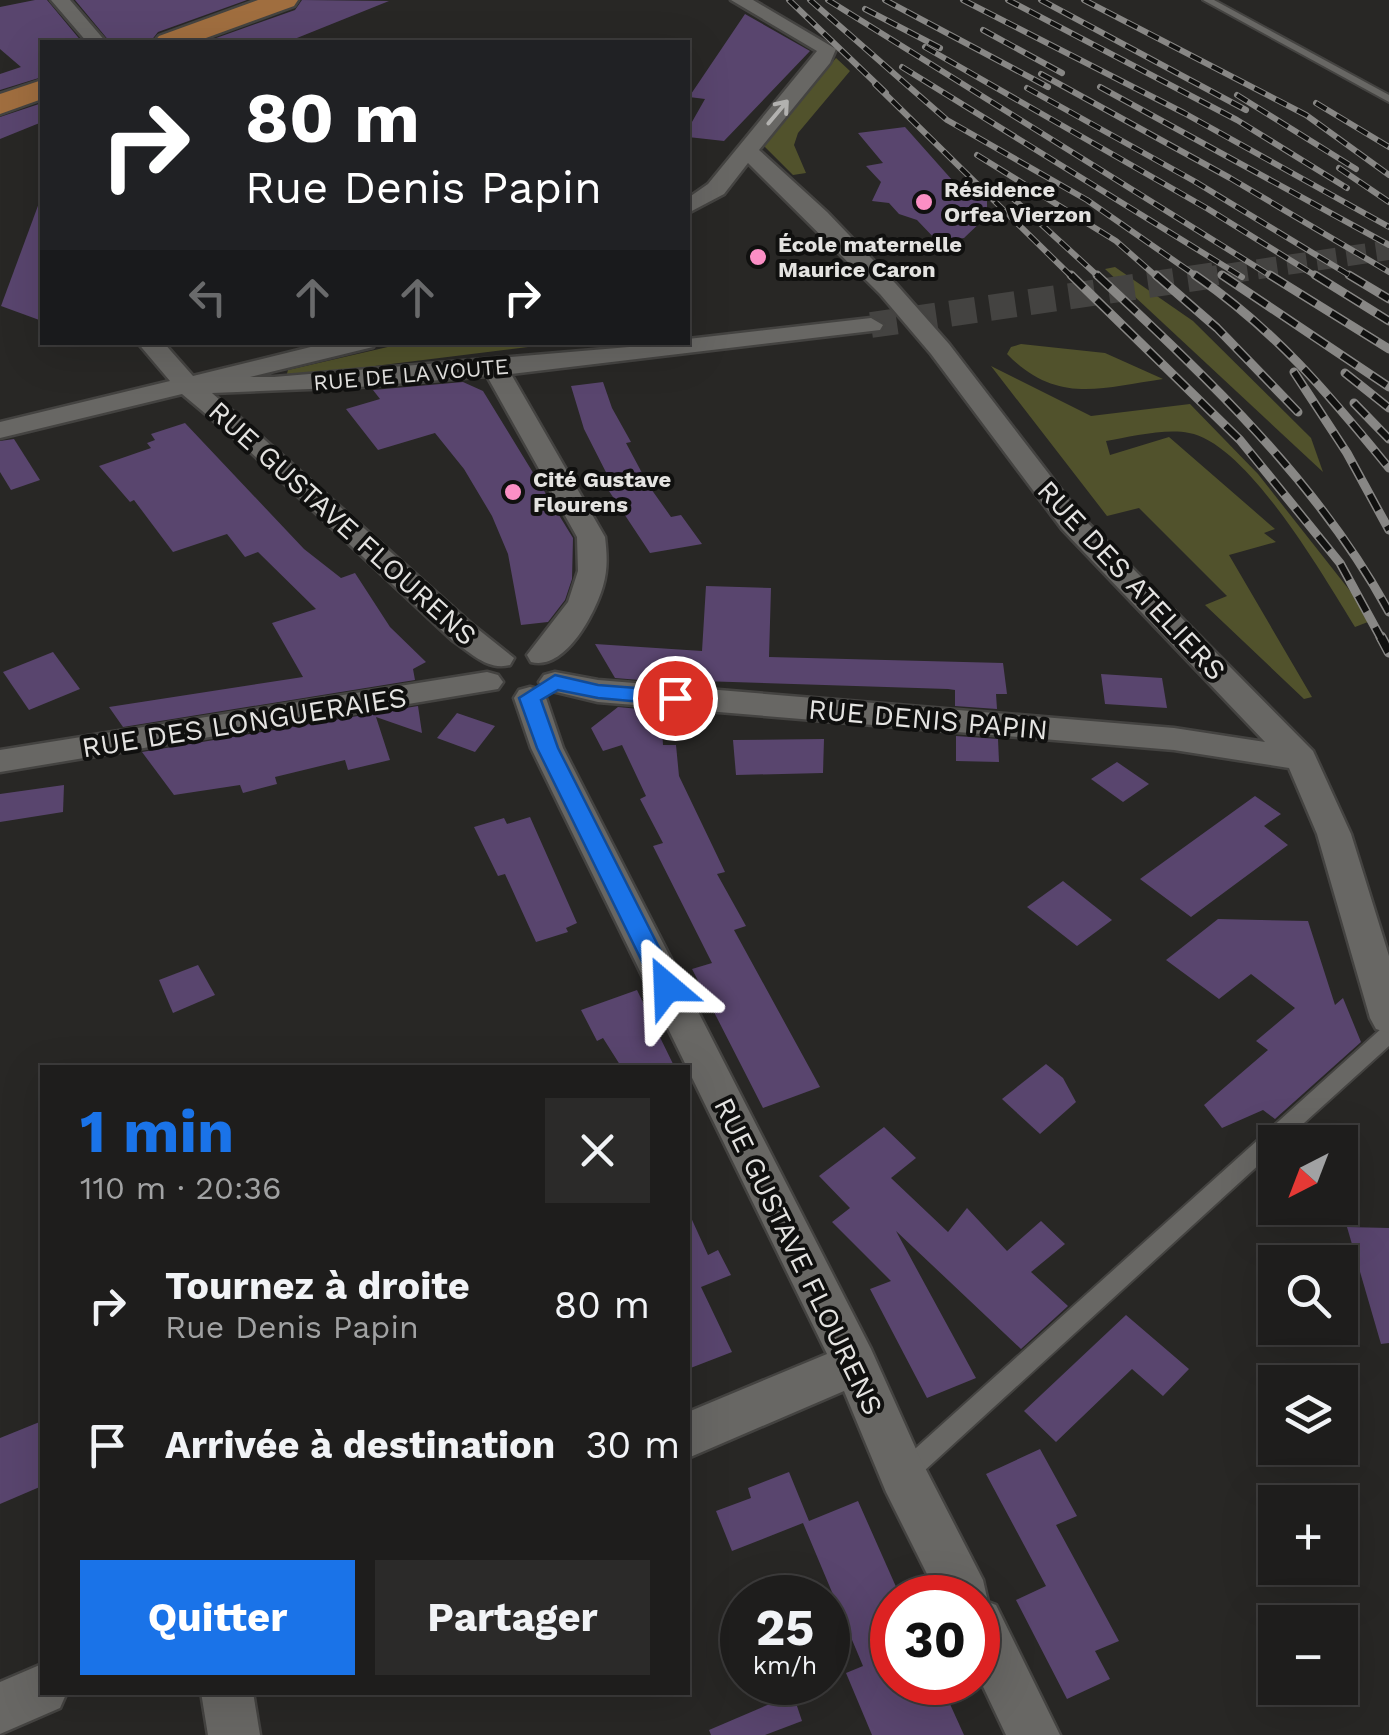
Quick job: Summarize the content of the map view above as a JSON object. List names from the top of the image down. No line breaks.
{"streets":{"street":["RUE DE LA VOUTE","RUE GUSTAVE FLOURENS","RUE DES ATELIERS","RUE DENIS PAPIN","RUE DES LONGUERAIES"]},"crossings":[["RUE DE LA VOUTE","RUE GUSTAVE FLOURENS"],["RUE GUSTAVE FLOURENS","RUE DENIS PAPIN"],["RUE GUSTAVE FLOURENS","RUE DES LONGUERAIES"],["RUE DES ATELIERS","RUE DENIS PAPIN"],["RUE DENIS PAPIN","RUE DES LONGUERAIES"]],"places":["Résidence Orfea Vierzon","École maternelle Maurice Caron","Cité Gustave Flourens"],"north":"bottom left","page":{"turn":["80 m","Rue Denis Papin"],"heading":["1 min","110 m · 20:36"],"map_buttons":["+","−"],"list":[{"name":"Tournez à droite","note":"Rue Denis Papin","value":"80 m"},{"name":"Arrivée à destination","value":"30 m"}],"buttons":["Quitter","Partager"],"speed":"25 km/h","limit":"30"}}
